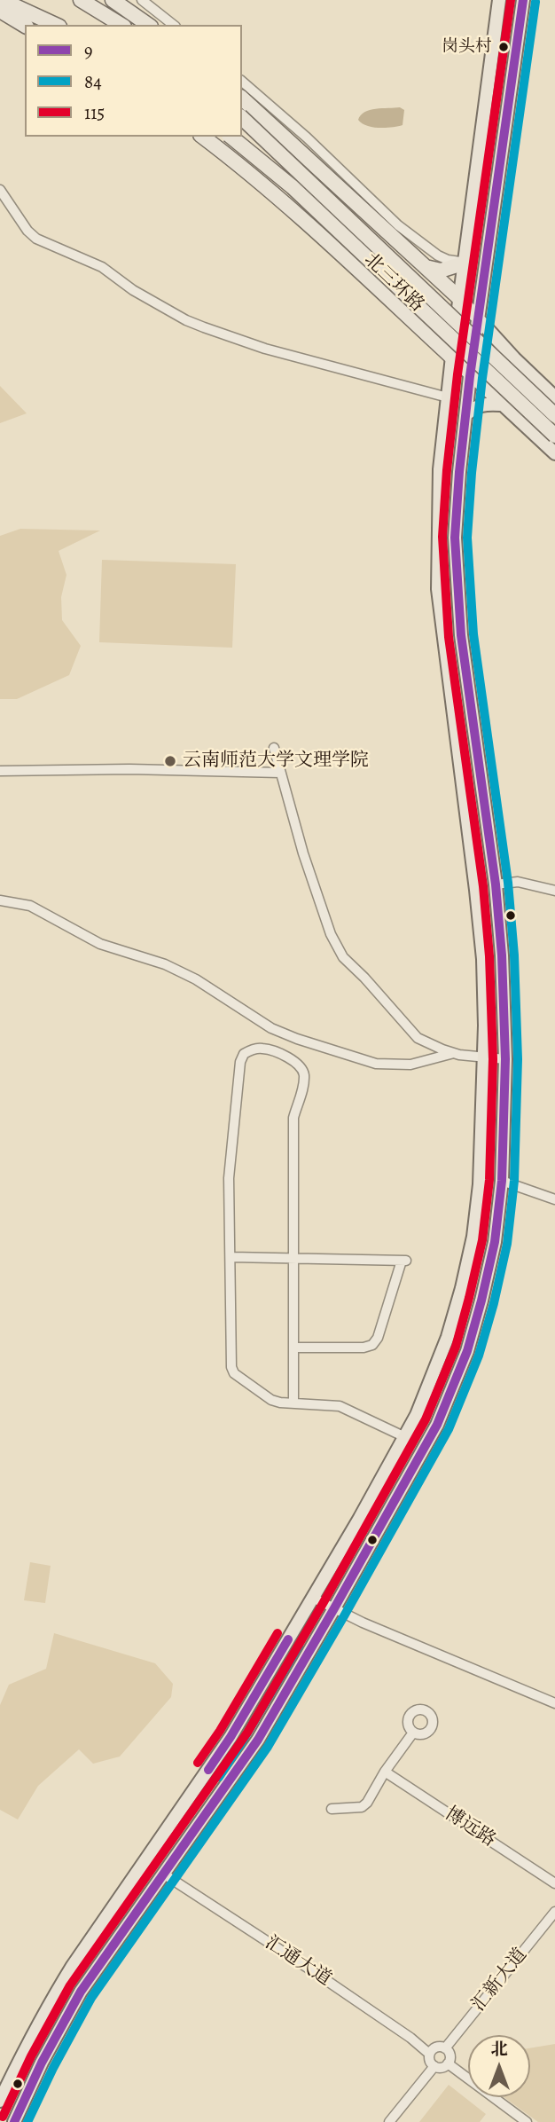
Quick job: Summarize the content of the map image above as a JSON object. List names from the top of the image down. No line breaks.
{"streets":{"highway":["北三环路"],"street":["博远路","汇通大道","汇新大道"]},"crossings":[["汇通大道","汇新大道"]],"places":["岗头村","云南师范大学文理学院"],"lines":["transit line 9","transit line 115","transit line 84"],"legend":["9","84","115"],"north":"top"}
